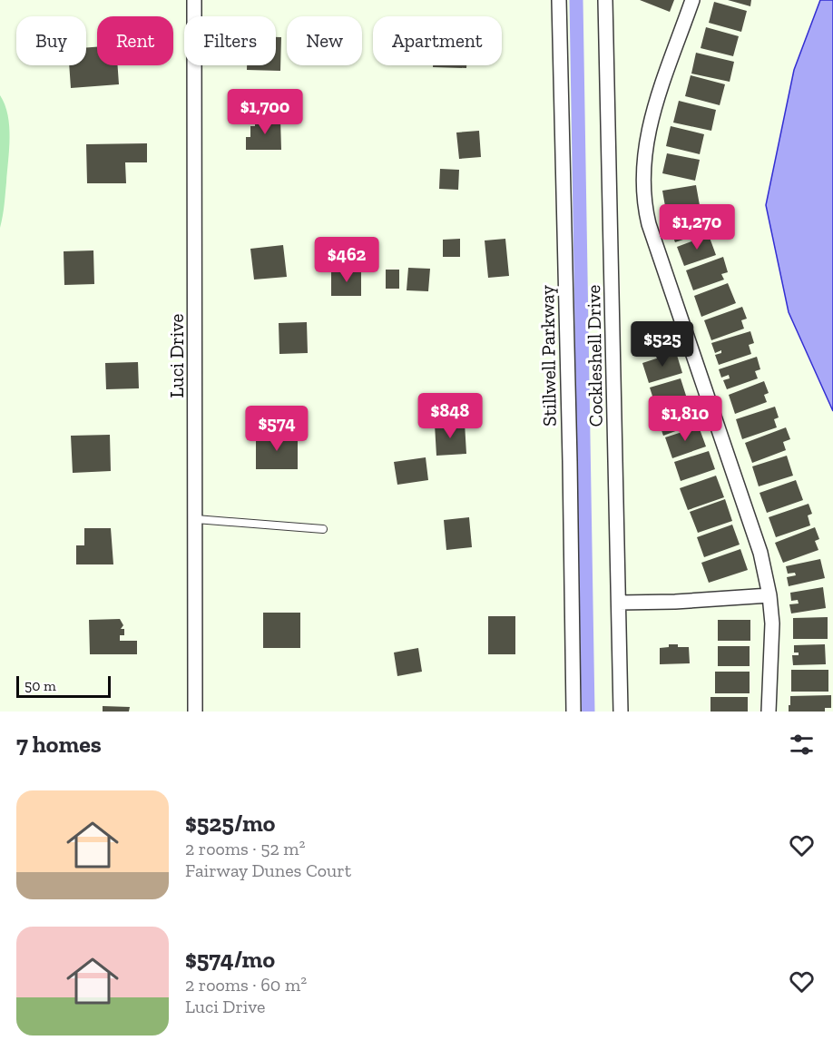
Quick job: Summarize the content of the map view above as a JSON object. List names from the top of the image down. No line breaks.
{"streets":{"street":["Luci Drive","Stillwell Parkway","Cockleshell Drive"]},"scale_bar":"50 m","page":{"chip":["Buy","Rent","Filters","New","Apartment"],"price":["$1,700","$1,270","$462","$525","$848","$1,810","$574"],"scale":"50 m","heading":"7 homes","list":[{"name":"$525/mo","note":"2 rooms · 52 m² · Fairway Dunes Court"},{"name":"$574/mo","note":"2 rooms · 60 m² · Luci Drive"}]}}
